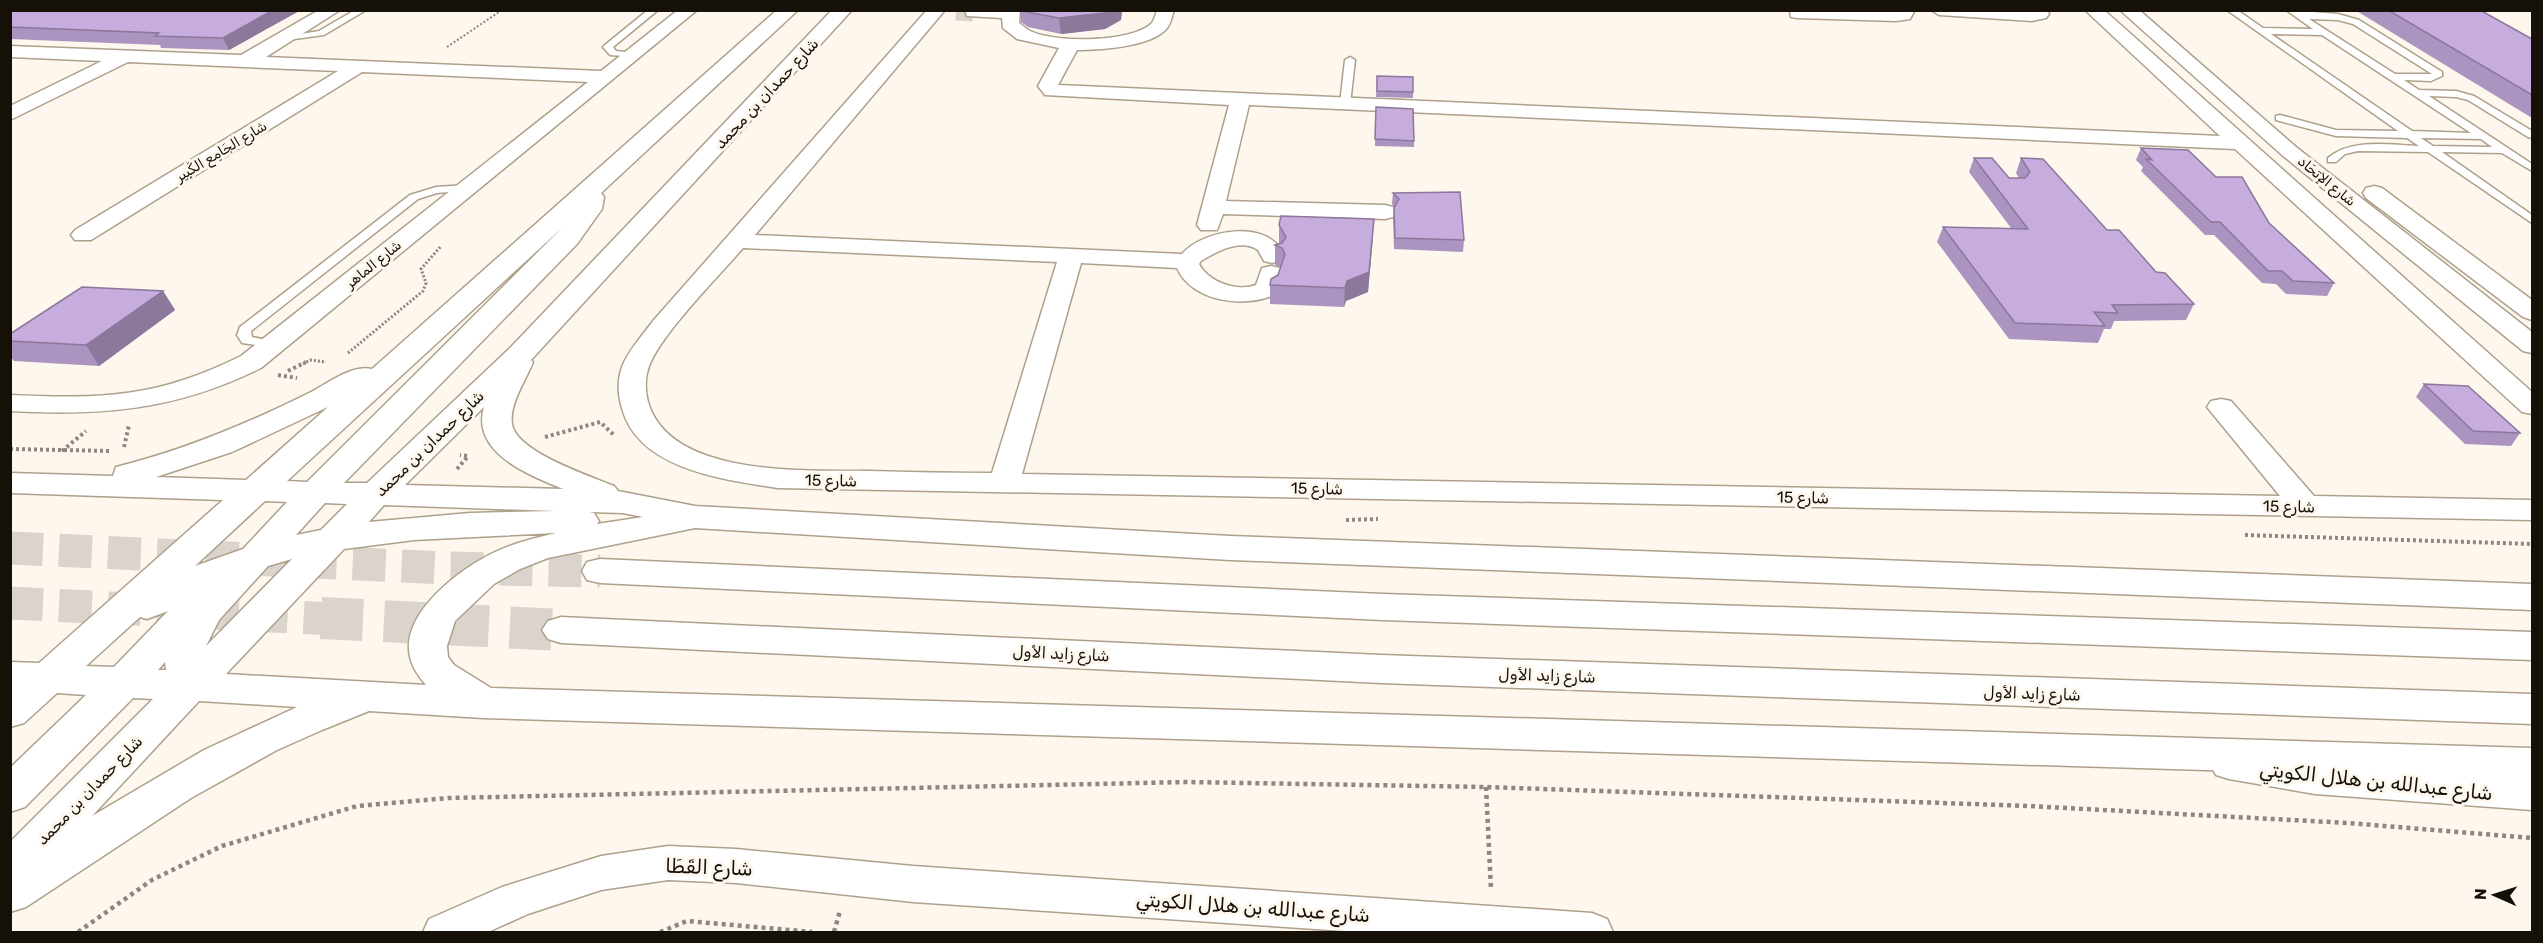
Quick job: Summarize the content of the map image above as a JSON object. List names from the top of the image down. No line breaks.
{"streets":{"main road":["شارع حمدان بن محمد","شارع زايد الأول"],"street":["شارع الجَامِع الكَبِير","شارع الإتحَاد","شارع الماهر","شارع 15","شارع عبدالله بن هلال الكويتي","شارع القَطَا"]},"crossings":[["شارع عبدالله بن هلال الكويتي","شارع القَطَا"]],"north":"left"}
